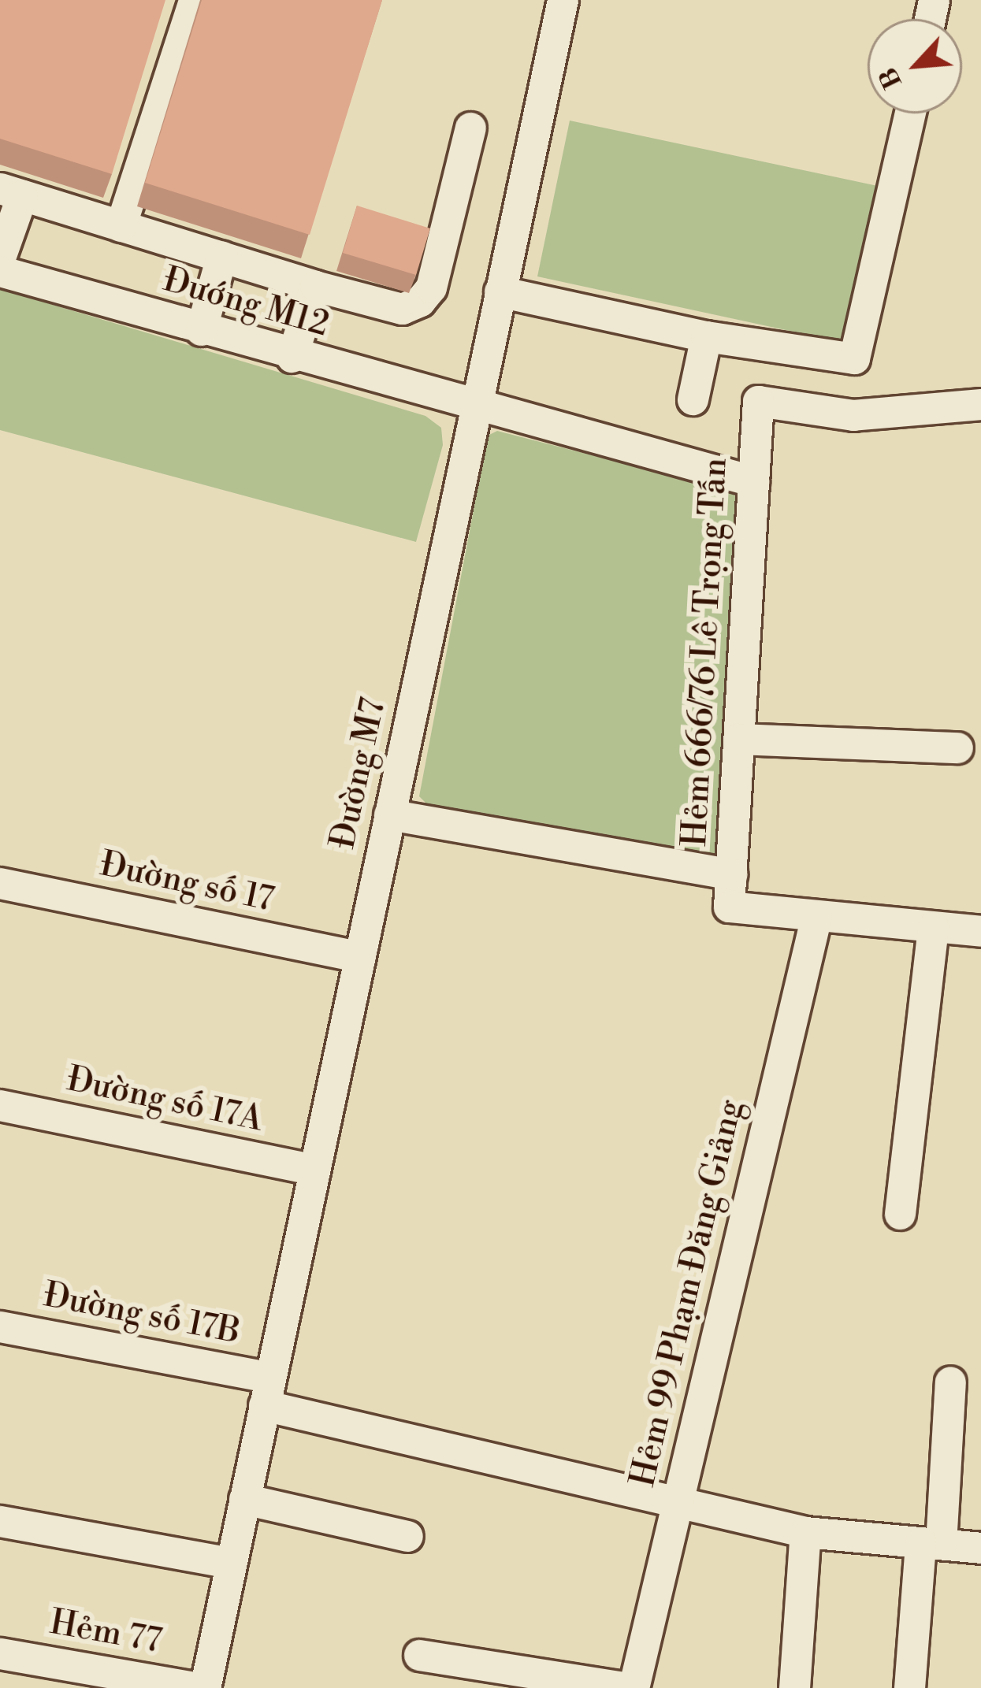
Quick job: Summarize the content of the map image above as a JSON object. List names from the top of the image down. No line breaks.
{"streets":{"street":["Đướng M12","Hẻm 666/76 Lê Trọng Tấn","Đường M7","Đường số 17","Đường số 17A","Hẻm 99 Phạm Đăng Giảng","Đường số 17B","Hẻm 77"]},"crossings":[["Đướng M12","Hẻm 666/76 Lê Trọng Tấn"],["Đướng M12","Đường M7"],["Hẻm 666/76 Lê Trọng Tấn","Hẻm 99 Phạm Đăng Giảng"],["Đường M7","Đường số 17"],["Đường M7","Đường số 17A"],["Đường M7","Đường số 17B"],["Đường M7","Hẻm 77"],["Hẻm 99 Phạm Đăng Giảng","Đường số 17B"]],"north":"bottom left"}
